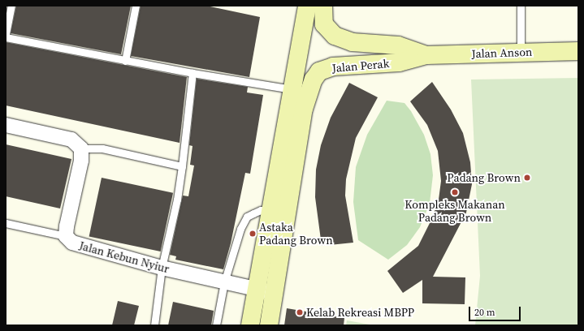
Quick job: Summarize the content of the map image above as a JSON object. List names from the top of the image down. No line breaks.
{"streets":{"main road":["Jalan Anson","Jalan Perak"],"street":["Jalan Kebun Nyiur"]},"crossings":[["Jalan Anson","Jalan Perak"],["Jalan Perak","Jalan Kebun Nyiur"]],"places":["Padang Brown","Kompleks Makanan Padang Brown","Astaka Padang Brown","Kelab Rekreasi MBPP"],"scale_bar":"20 m"}
